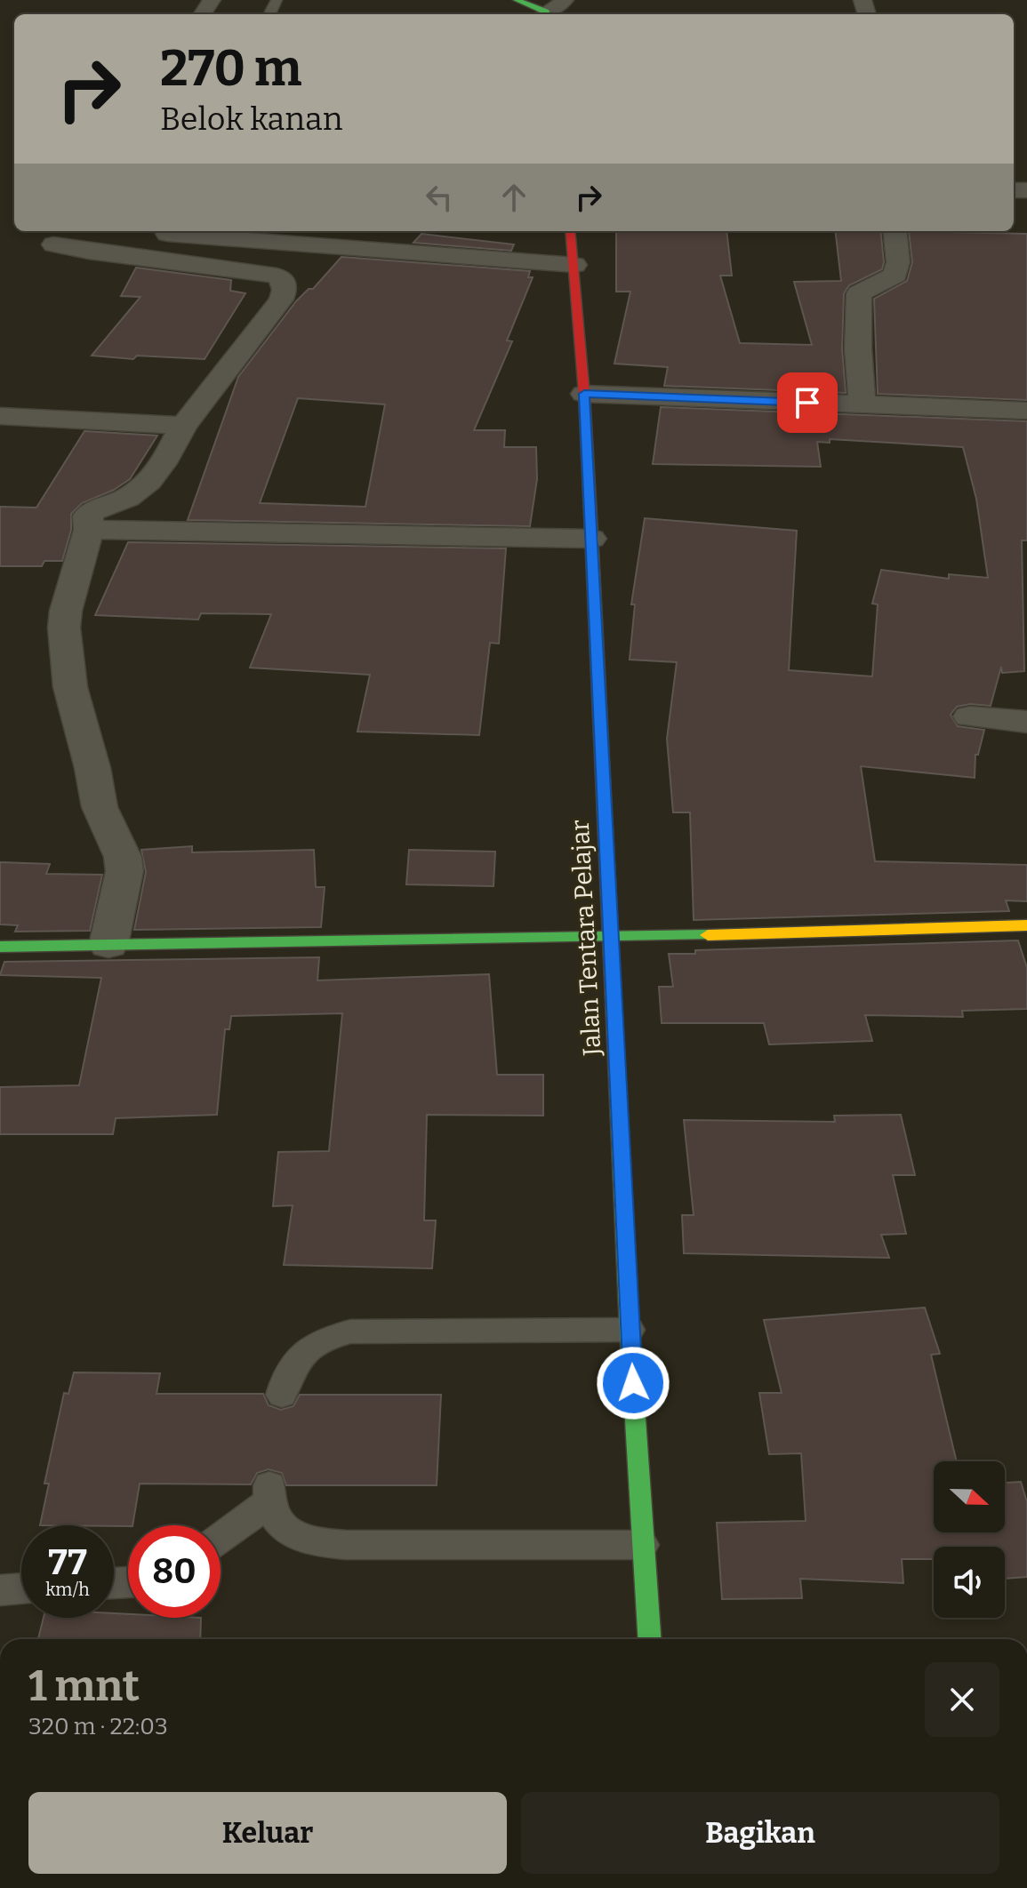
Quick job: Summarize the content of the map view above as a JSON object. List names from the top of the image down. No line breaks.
{"streets":{"main road":["Jalan Tentara Pelajar"]},"north":"right","page":{"turn":["270 m","Belok kanan"],"speed":"77 km/h","limit":"80","heading":["1 mnt","320 m · 22:03"],"buttons":["Keluar","Bagikan"]}}
